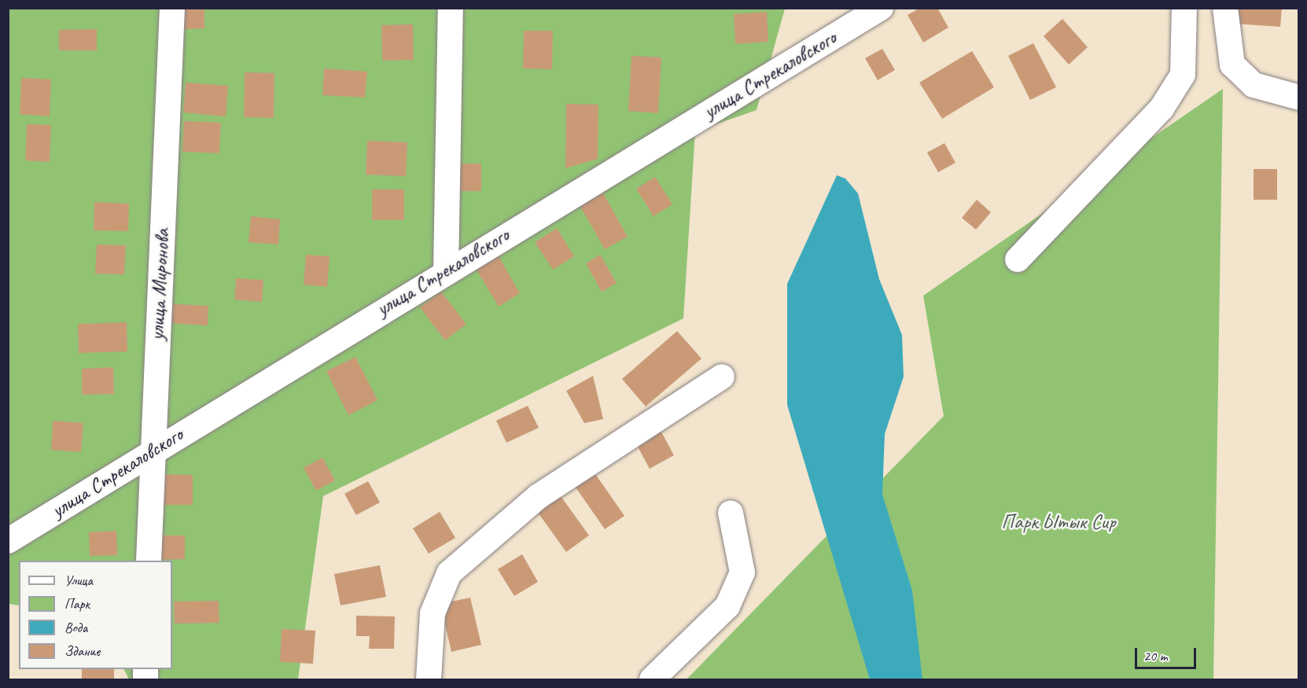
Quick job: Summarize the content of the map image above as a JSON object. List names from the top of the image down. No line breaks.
{"streets":{"street":["улица Стрекаловского","улица Миронова"]},"crossings":[["улица Стрекаловского","улица Миронова"]],"parks":["Парк Ытык Сир"],"legend":["Улица","Парк","Вода","Здание"],"scale_bar":"20 m"}
